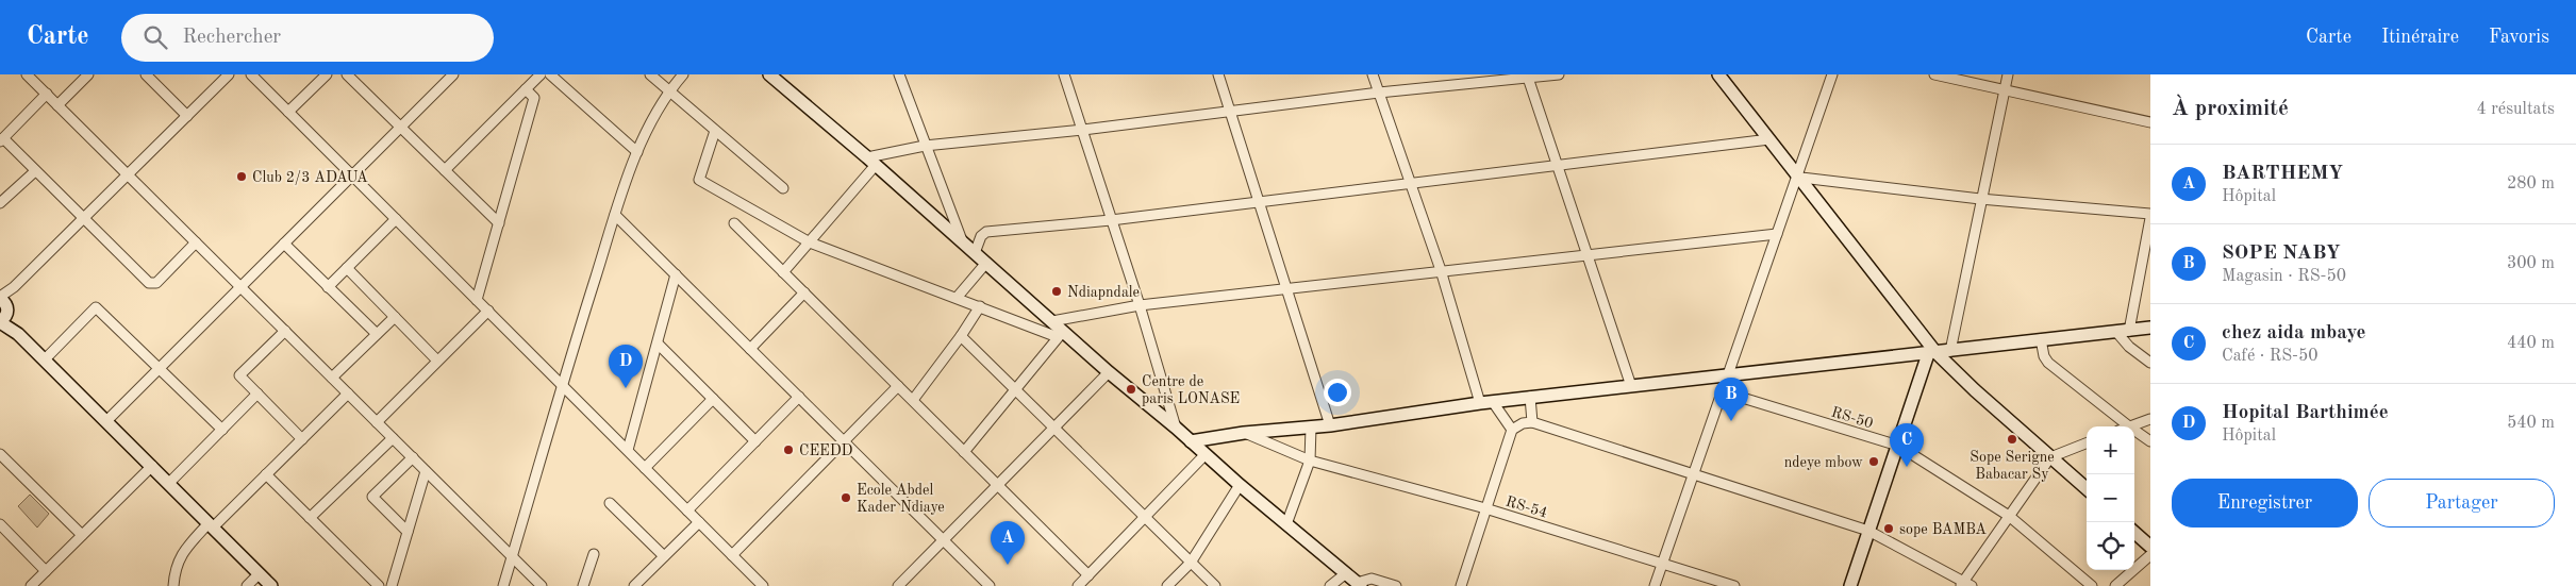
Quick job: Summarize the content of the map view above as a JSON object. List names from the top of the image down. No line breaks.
{"streets":{"street":["RS-50","RS-54"]},"places":["Club 2/3 ADAUA","Ndiapndale","Centre de paris LONASE","Sope Serigne Babacar Sy","CEEDD","ndeye mbow","Ecole Abdel Kader Ndiaye","sope BAMBA"],"page":{"header":"Carte","search":"Rechercher","nav":["Carte","Itinéraire","Favoris"],"heading":["À proximité","4 résultats"],"list":[{"mark":"A","name":"BARTHEMY","note":"Hôpital","value":"280 m"},{"mark":"B","name":"SOPE NABY","note":"Magasin · RS-50","value":"300 m"},{"mark":"C","name":"chez aida mbaye","note":"Café · RS-50","value":"440 m"},{"mark":"D","name":"Hopital Barthimée","note":"Hôpital","value":"540 m"}],"pins":["D","B","C","A"],"map_buttons":["+","−"],"buttons":["Enregistrer","Partager"]}}
